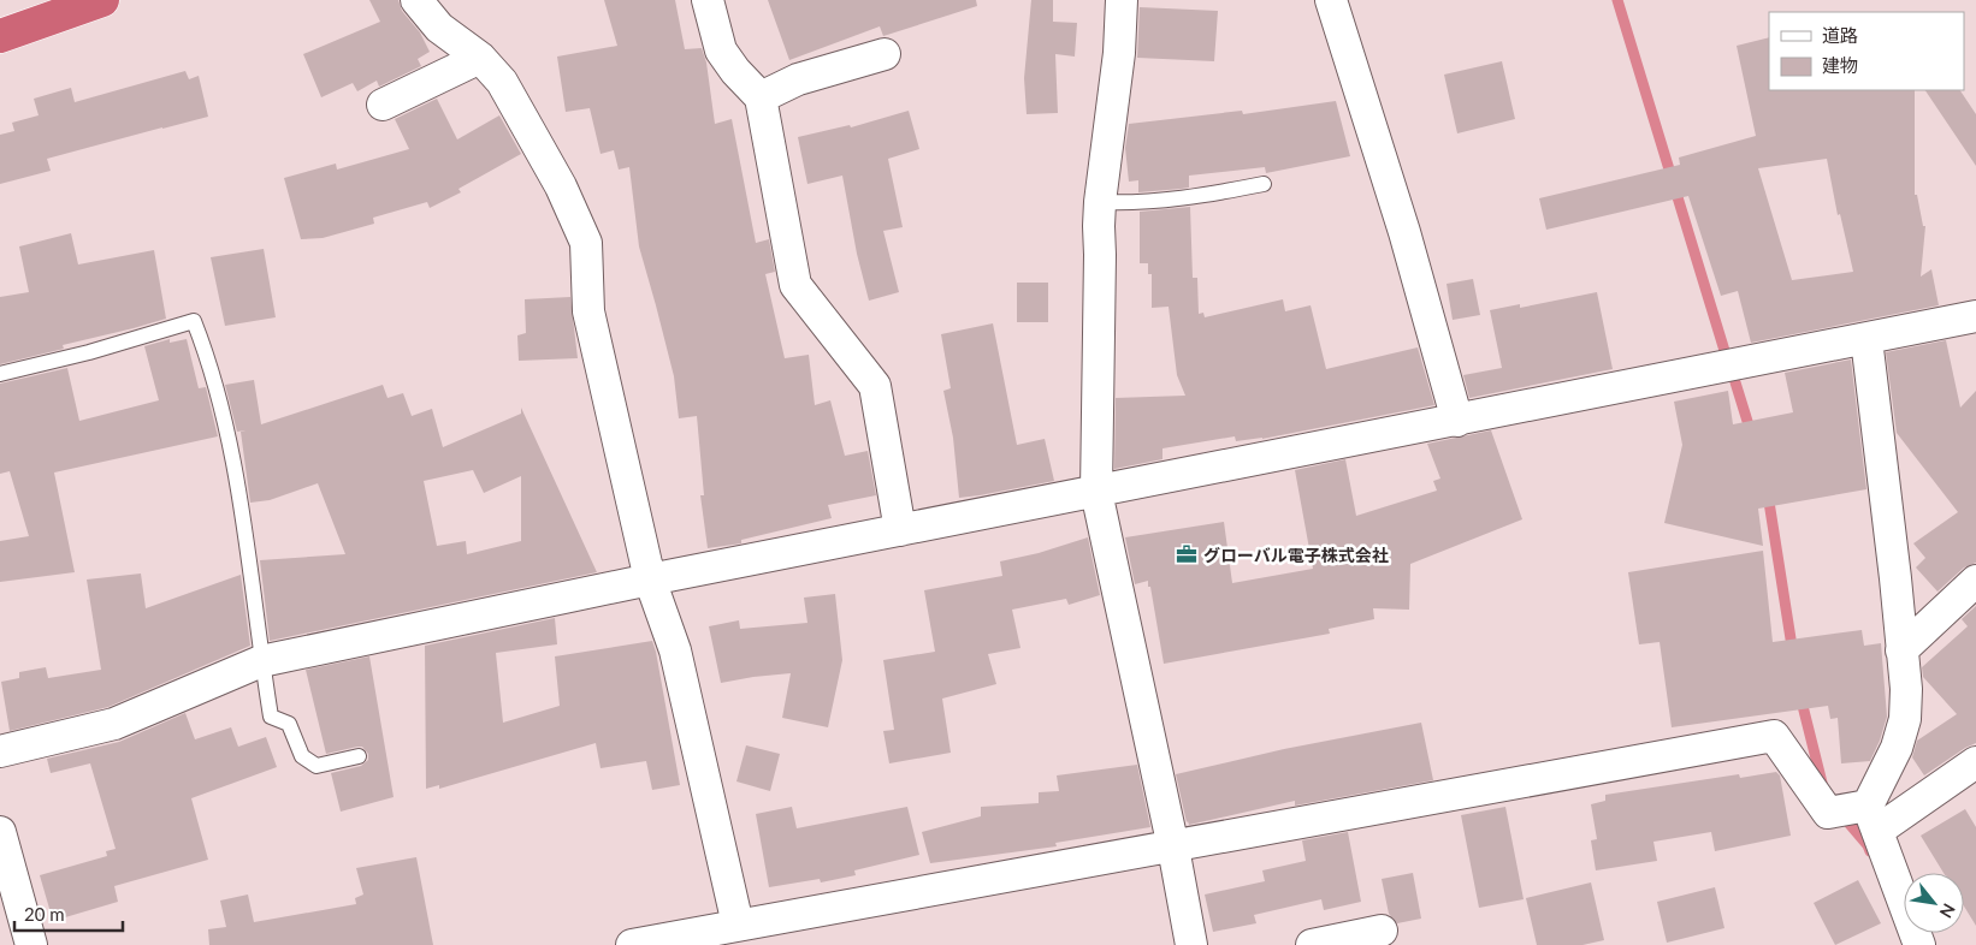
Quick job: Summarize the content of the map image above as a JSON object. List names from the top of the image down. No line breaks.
{"places":{"office":["グローバル電子株式会社"]},"legend":["道路","建物"],"scale_bar":"20 m","north":"bottom right"}
